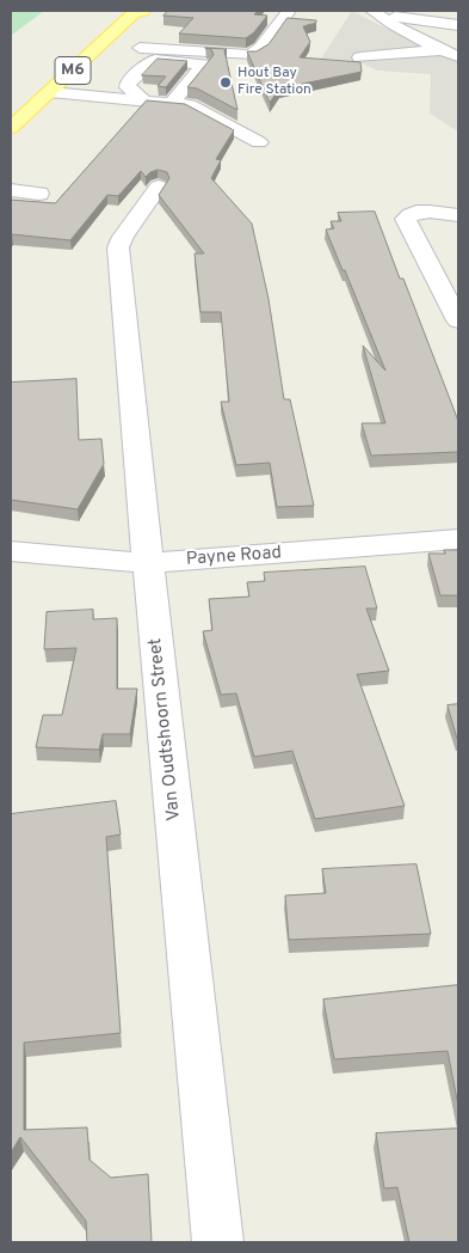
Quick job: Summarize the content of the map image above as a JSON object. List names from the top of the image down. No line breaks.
{"streets":{"main road":["M6"],"street":["Payne Road","Van Oudtshoorn Street"]},"crossings":[["Payne Road","Van Oudtshoorn Street"]],"places":["Hout Bay Fire Station"]}
